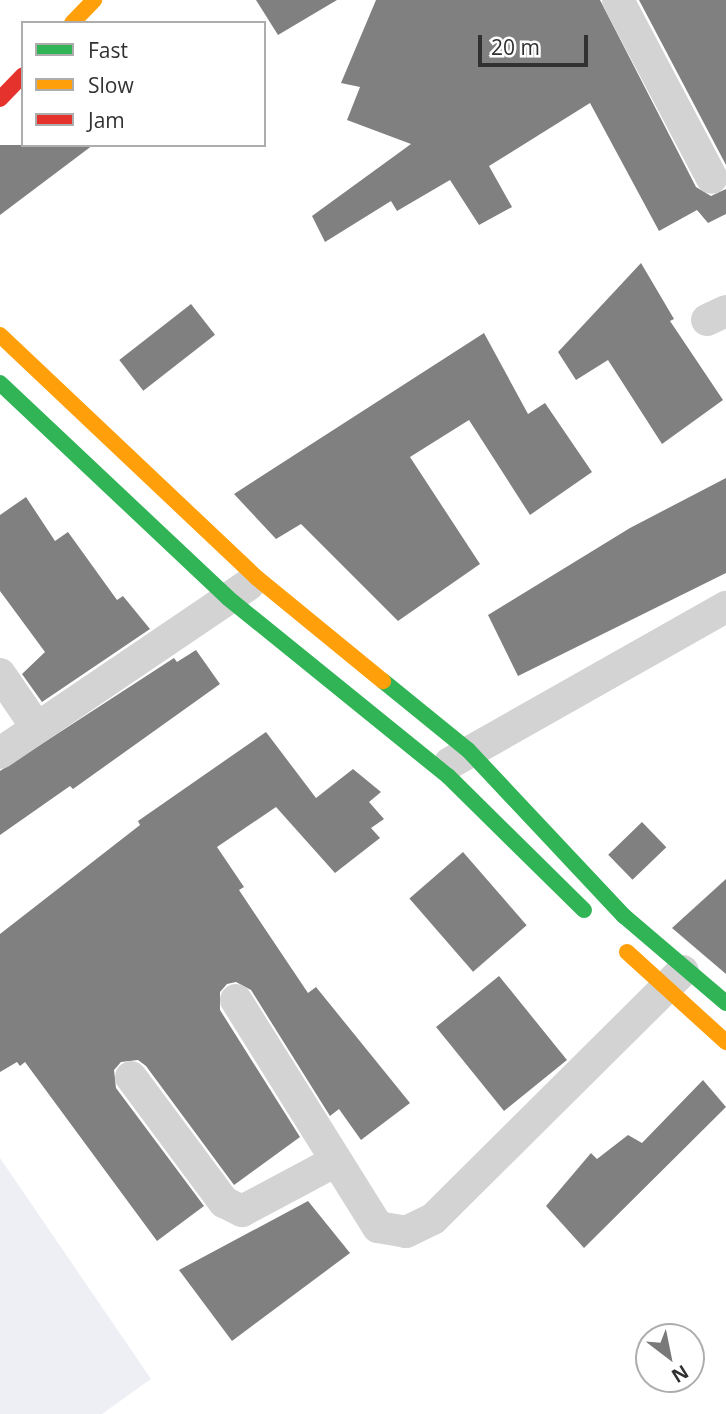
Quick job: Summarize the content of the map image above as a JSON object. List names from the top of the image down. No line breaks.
{"legend":["Fast","Slow","Jam"],"scale_bar":"20 m","north":"bottom right"}
